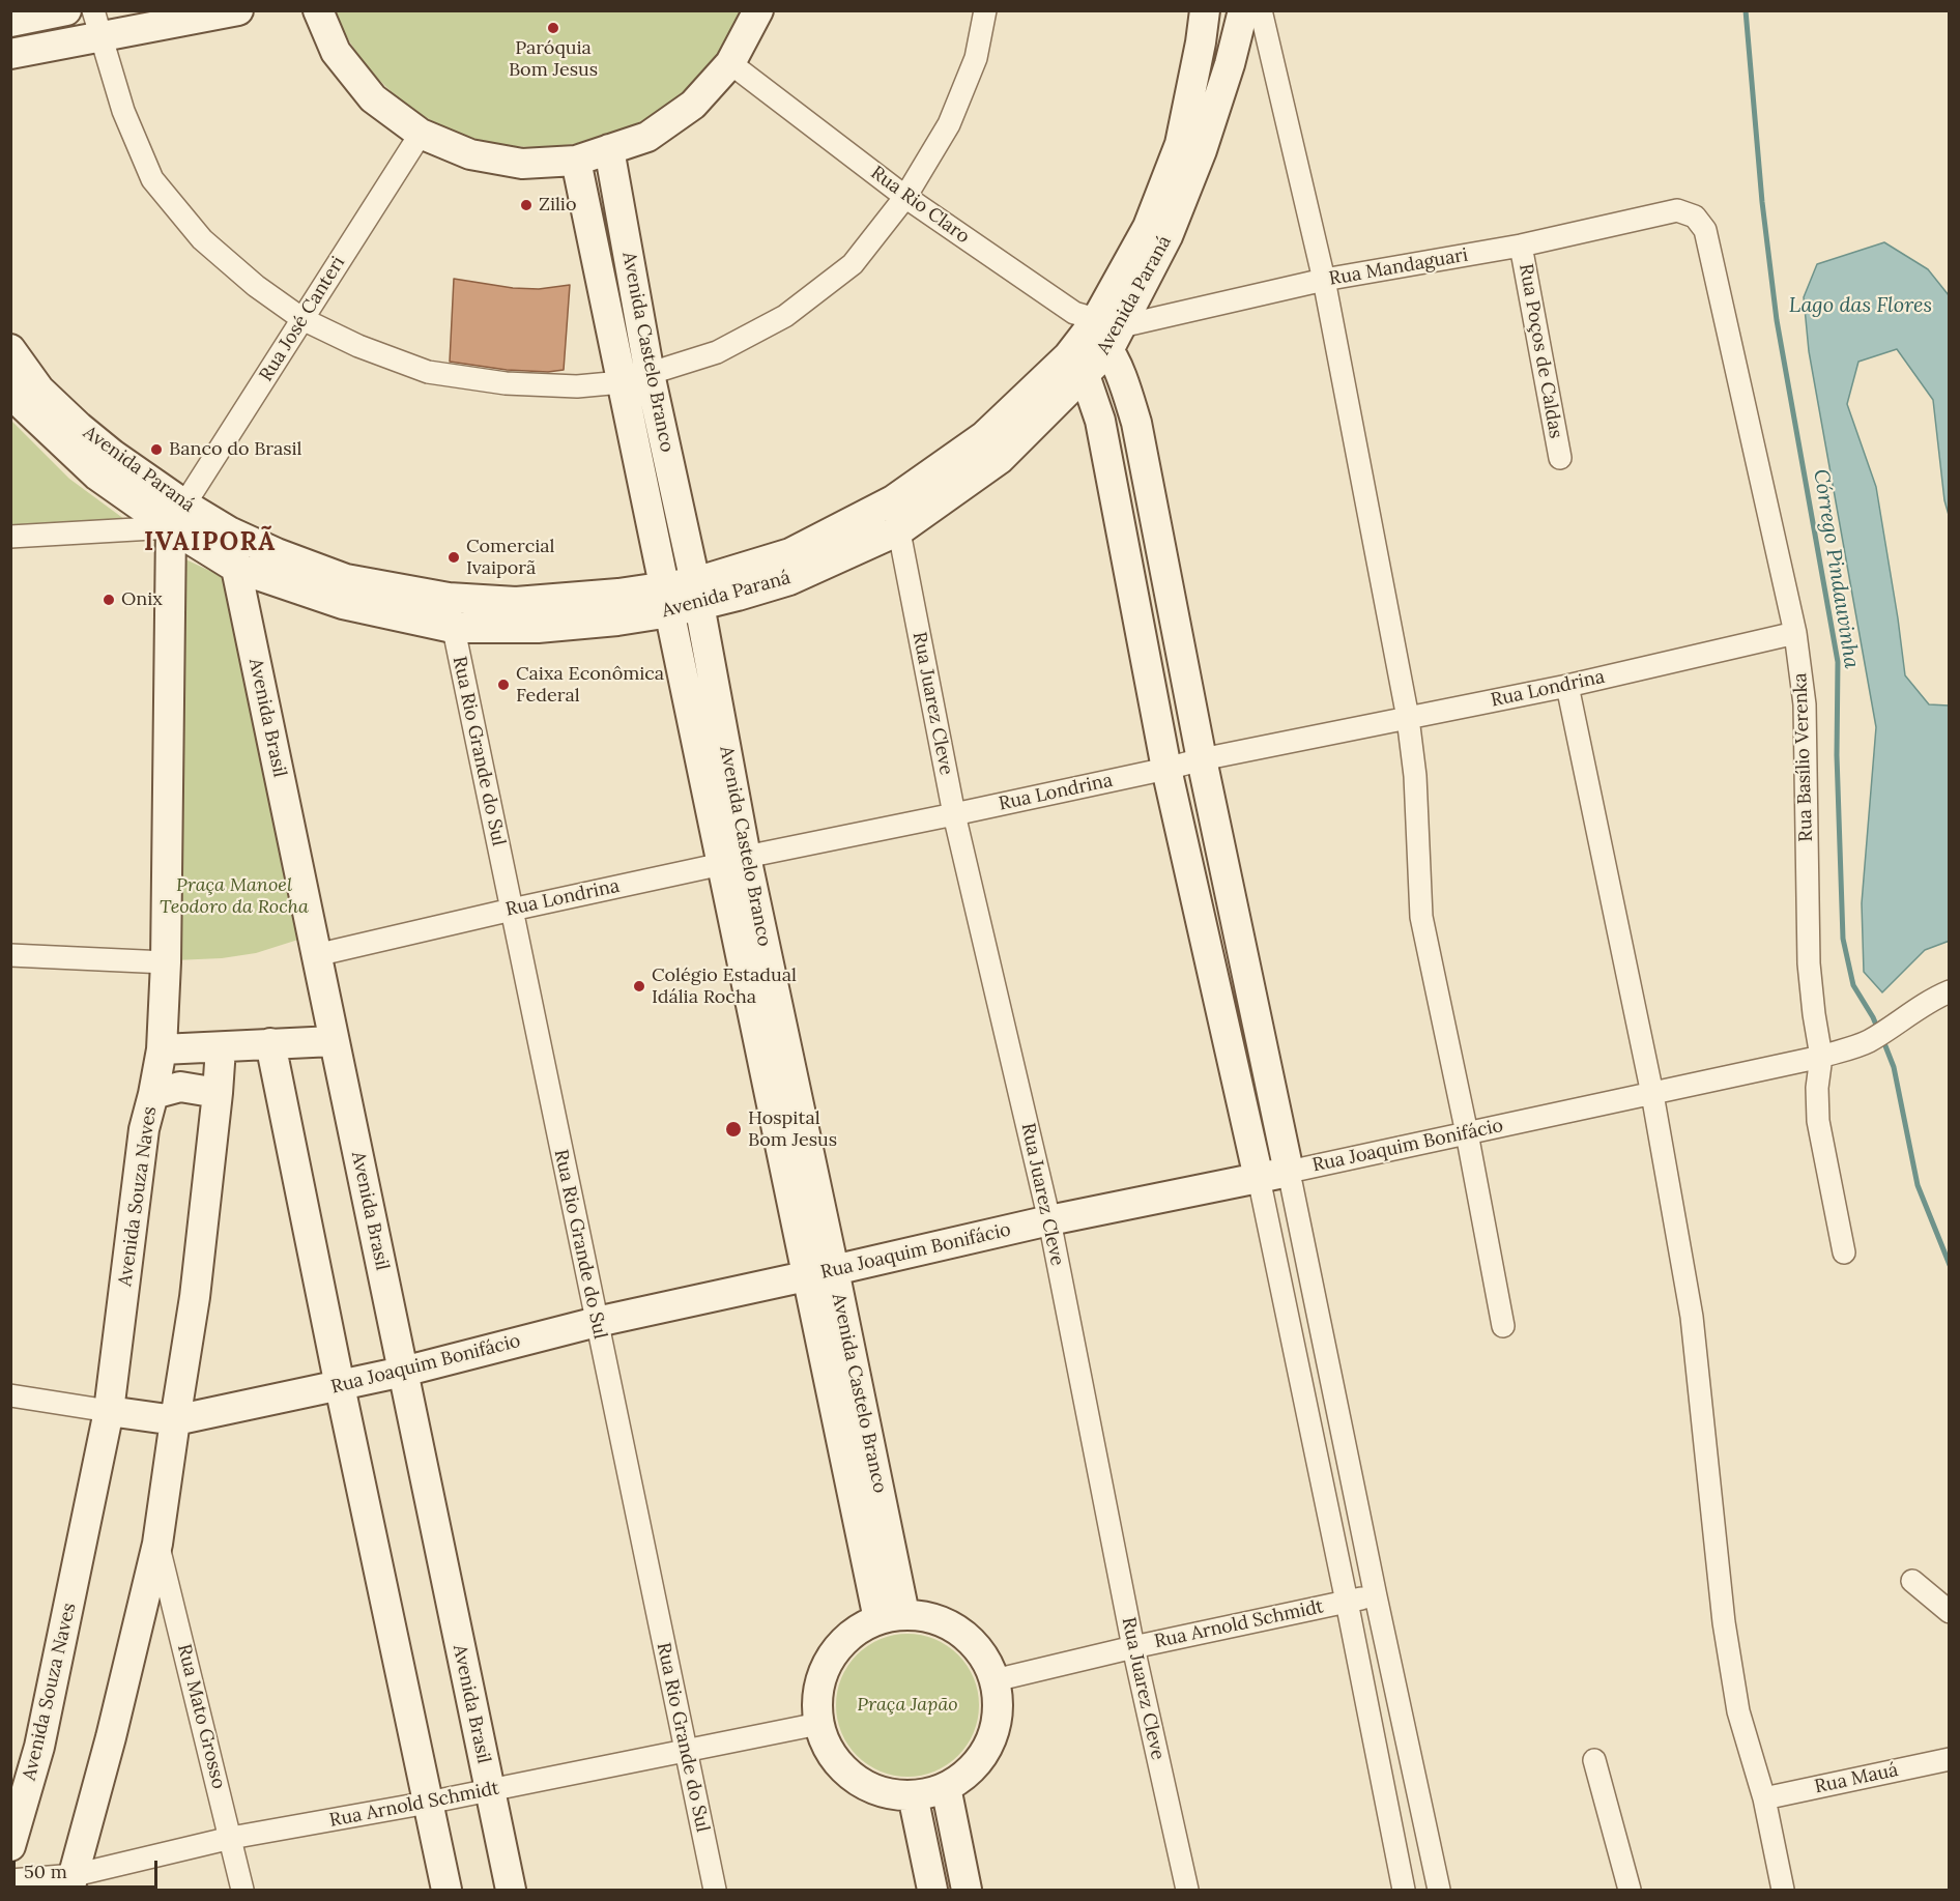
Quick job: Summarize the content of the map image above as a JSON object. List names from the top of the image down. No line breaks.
{"streets":{"street":["Rua Rio Claro","Rua Mandaguari","Avenida Paraná","Rua José Canteri","Rua Poços de Caldas","Avenida Castelo Branco","Rua Londrina","Rua Juarez Cleve","Avenida Brasil","Rua Rio Grande do Sul","Rua Basílio Verenka","Rua Joaquim Bonifácio","Avenida Souza Naves","Rua Arnold Schmidt","Rua Mato Grosso","Rua Mauá"]},"crossings":[["Rua Rio Claro","Rua Mandaguari"],["Rua Rio Claro","Avenida Paraná"],["Rua Mandaguari","Avenida Paraná"],["Rua Mandaguari","Rua Poços de Caldas"],["Rua Mandaguari","Rua Basílio Verenka"],["Avenida Paraná","Rua José Canteri"],["Avenida Paraná","Avenida Castelo Branco"],["Avenida Paraná","Rua Juarez Cleve"],["Avenida Paraná","Avenida Brasil"],["Avenida Paraná","Rua Rio Grande do Sul"],["Avenida Paraná","Avenida Souza Naves"],["Rua José Canteri","Avenida Souza Naves"],["Avenida Castelo Branco","Rua Londrina"],["Avenida Castelo Branco","Rua Joaquim Bonifácio"],["Avenida Castelo Branco","Rua Arnold Schmidt"],["Rua Londrina","Rua Juarez Cleve"],["Rua Londrina","Avenida Brasil"],["Rua Londrina","Rua Rio Grande do Sul"],["Rua Londrina","Rua Basílio Verenka"],["Rua Juarez Cleve","Rua Joaquim Bonifácio"],["Rua Juarez Cleve","Rua Arnold Schmidt"],["Avenida Brasil","Rua Joaquim Bonifácio"],["Avenida Brasil","Rua Arnold Schmidt"],["Rua Rio Grande do Sul","Rua Joaquim Bonifácio"],["Rua Rio Grande do Sul","Rua Arnold Schmidt"],["Rua Basílio Verenka","Rua Joaquim Bonifácio"],["Rua Joaquim Bonifácio","Avenida Souza Naves"],["Rua Arnold Schmidt","Rua Mato Grosso"]],"districts":["IVAIPORÃ"],"water":["Lago das Flores","Córrego Pindauvinha"],"parks":["Praça Manoel Teodoro da Rocha","Praça Japão"],"places":["Paróquia Bom Jesus","Zilio","Banco do Brasil","Comercial Ivaiporã","Onix","Caixa Econômica Federal","Colégio Estadual Idália Rocha","Hospital Bom Jesus"],"scale_bar":"50 m"}
